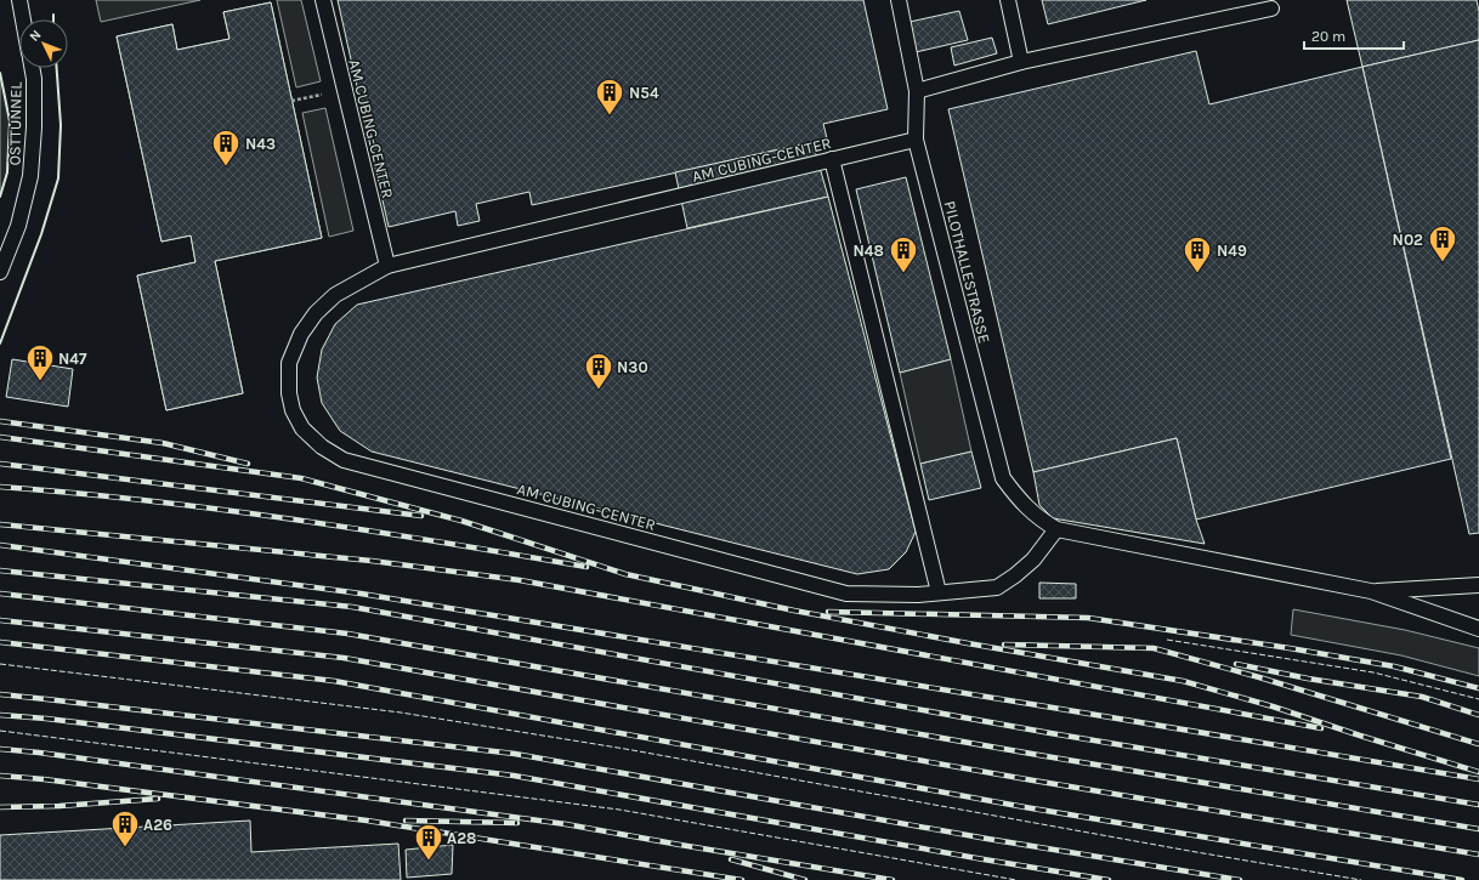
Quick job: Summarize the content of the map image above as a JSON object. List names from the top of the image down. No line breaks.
{"streets":{"lane":["OSTTUNNEL","AM CUBING-CENTER","PILOTHALLESTRASSE"]},"crossings":[["AM CUBING-CENTER","PILOTHALLESTRASSE"]],"places":{"building":["N54","N43","N02","N48","N49","N47","N30","A26","A28"]},"scale_bar":"20 m","north":"top left"}
